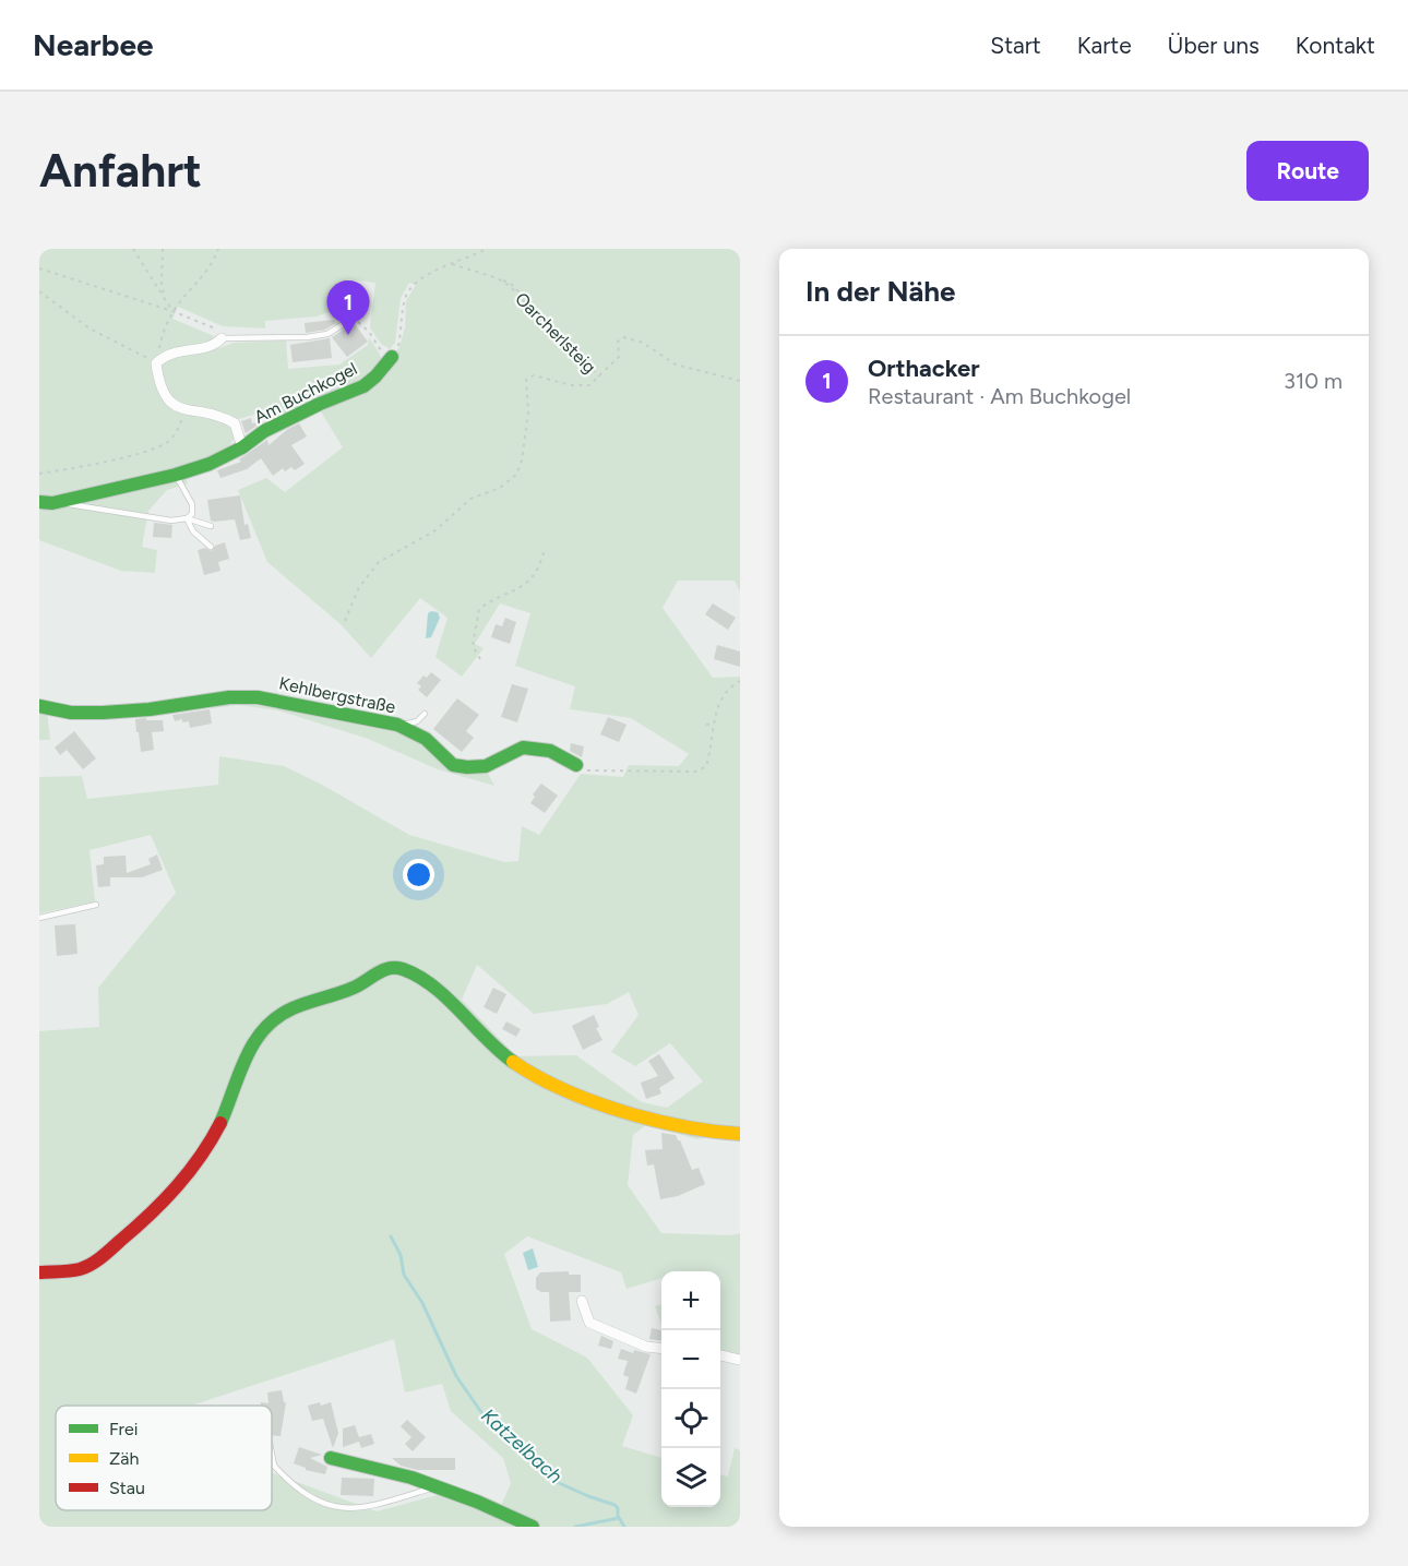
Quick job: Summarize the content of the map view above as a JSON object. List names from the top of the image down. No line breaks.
{"streets":{"street":["Am Buchkogel","Kehlbergstraße"],"path":["Oarcherlsteig"]},"water":["Katzelbach"],"legend":["Frei","Zäh","Stau"],"page":{"header":"Nearbee","nav":["Start","Karte","Über uns","Kontakt"],"buttons":"Route","title":"Anfahrt","heading":"In der Nähe","pins":"1","list":[{"mark":"1","name":"Orthacker","note":"Restaurant · Am Buchkogel","value":"310 m"}],"map_buttons":["+","−"]}}
